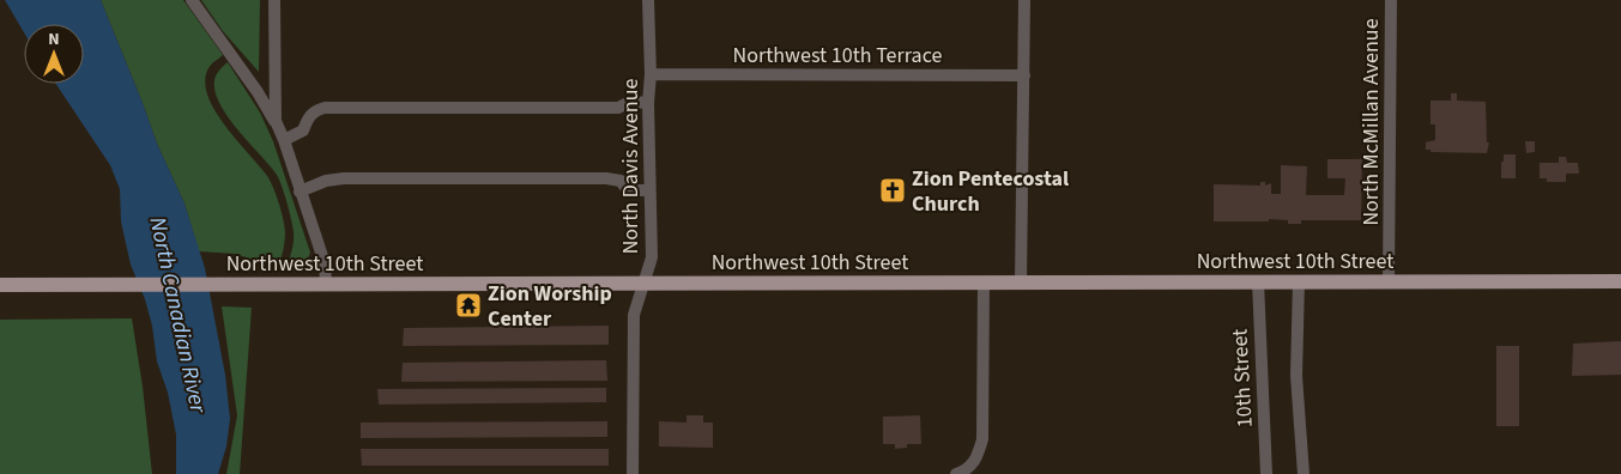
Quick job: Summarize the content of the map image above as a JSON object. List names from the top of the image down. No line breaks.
{"streets":{"main road":["Northwest 10th Street"],"street":["Northwest 10th Terrace","North McMillan Avenue","North Davis Avenue","10th Street"]},"crossings":[["Northwest 10th Terrace","North Davis Avenue"],["North McMillan Avenue","Northwest 10th Street"],["North Davis Avenue","Northwest 10th Street"],["Northwest 10th Street","10th Street"]],"water":["North Canadian River"],"places":{"church":["Zion Pentecostal Church"],"temple":["Zion Worship Center"]},"north":"top"}
